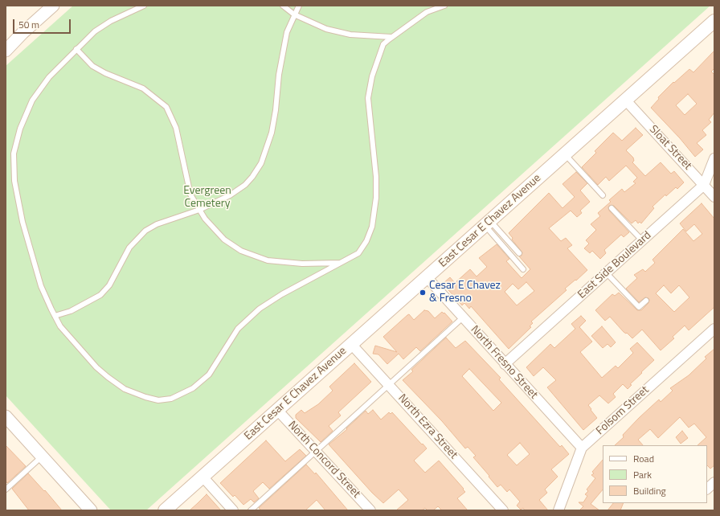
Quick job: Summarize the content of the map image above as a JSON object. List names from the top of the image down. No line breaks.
{"streets":{"main road":["East Cesar E Chavez Avenue"],"street":["Sloat Street","East Side Boulevard","North Fresno Street","Folsom Street","North Ezra Street","North Concord Street"]},"crossings":[["Sloat Street","East Cesar E Chavez Avenue"],["Sloat Street","East Side Boulevard"],["East Cesar E Chavez Avenue","North Fresno Street"],["East Cesar E Chavez Avenue","North Ezra Street"],["East Cesar E Chavez Avenue","North Concord Street"],["East Side Boulevard","North Fresno Street"],["North Fresno Street","Folsom Street"]],"parks":["Evergreen Cemetery"],"places":["Cesar E Chavez & Fresno"],"legend":["Road","Park","Building"],"scale_bar":"50 m"}
